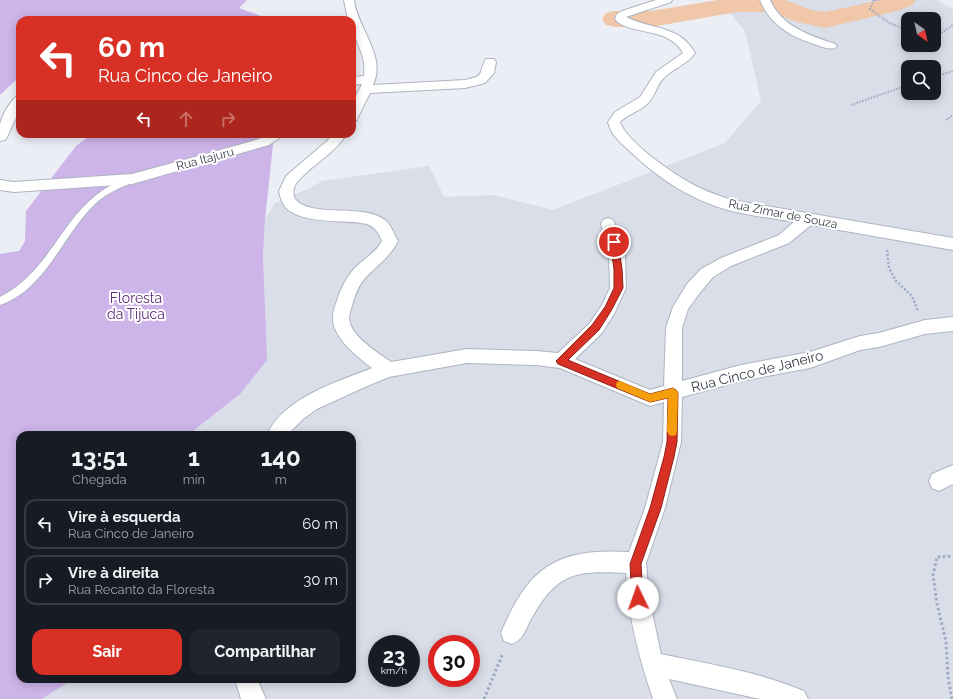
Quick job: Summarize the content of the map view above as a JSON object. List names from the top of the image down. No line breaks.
{"streets":{"street":["Rua Itajuru","Rua Zimar de Souza","Rua Cinco de Janeiro"]},"parks":["Floresta da Tijuca"],"north":"bottom right","page":{"turn":["60 m","Rua Cinco de Janeiro"],"eta":["13:51","Chegada","1","min","140","m"],"list":[{"name":"Vire à esquerda","note":"Rua Cinco de Janeiro","value":"60 m"},{"name":"Vire à direita","note":"Rua Recanto da Floresta","value":"30 m"}],"buttons":["Sair","Compartilhar"],"speed":"23 km/h","limit":"30"}}
